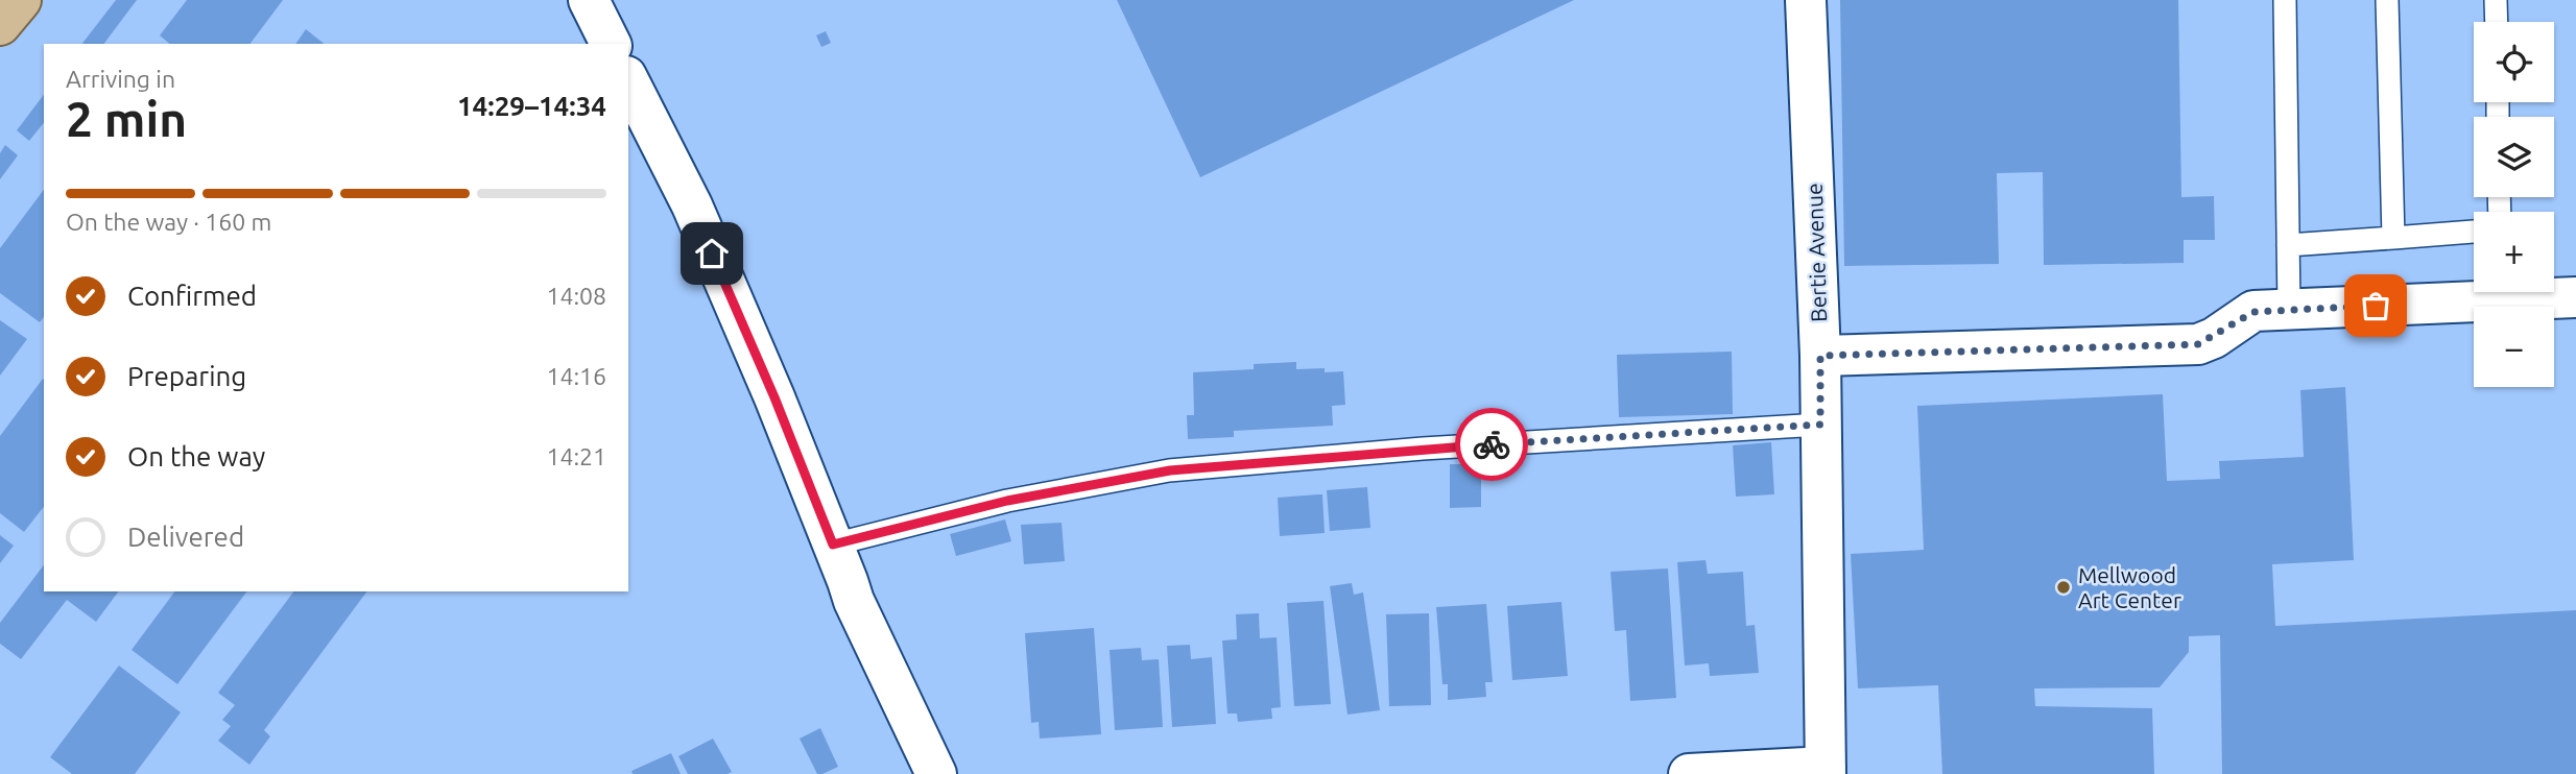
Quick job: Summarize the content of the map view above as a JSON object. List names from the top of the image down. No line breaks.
{"streets":{"street":["Bertie Avenue"]},"places":["Mellwood Art Center"],"page":{"map_buttons":["+","−"],"heading":["2 min","Arriving in","14:29–14:34"],"bar":"On the way · 160 m","list":[["Confirmed","14:08"],["Preparing","14:16"],["On the way","14:21"],"Delivered"]}}
